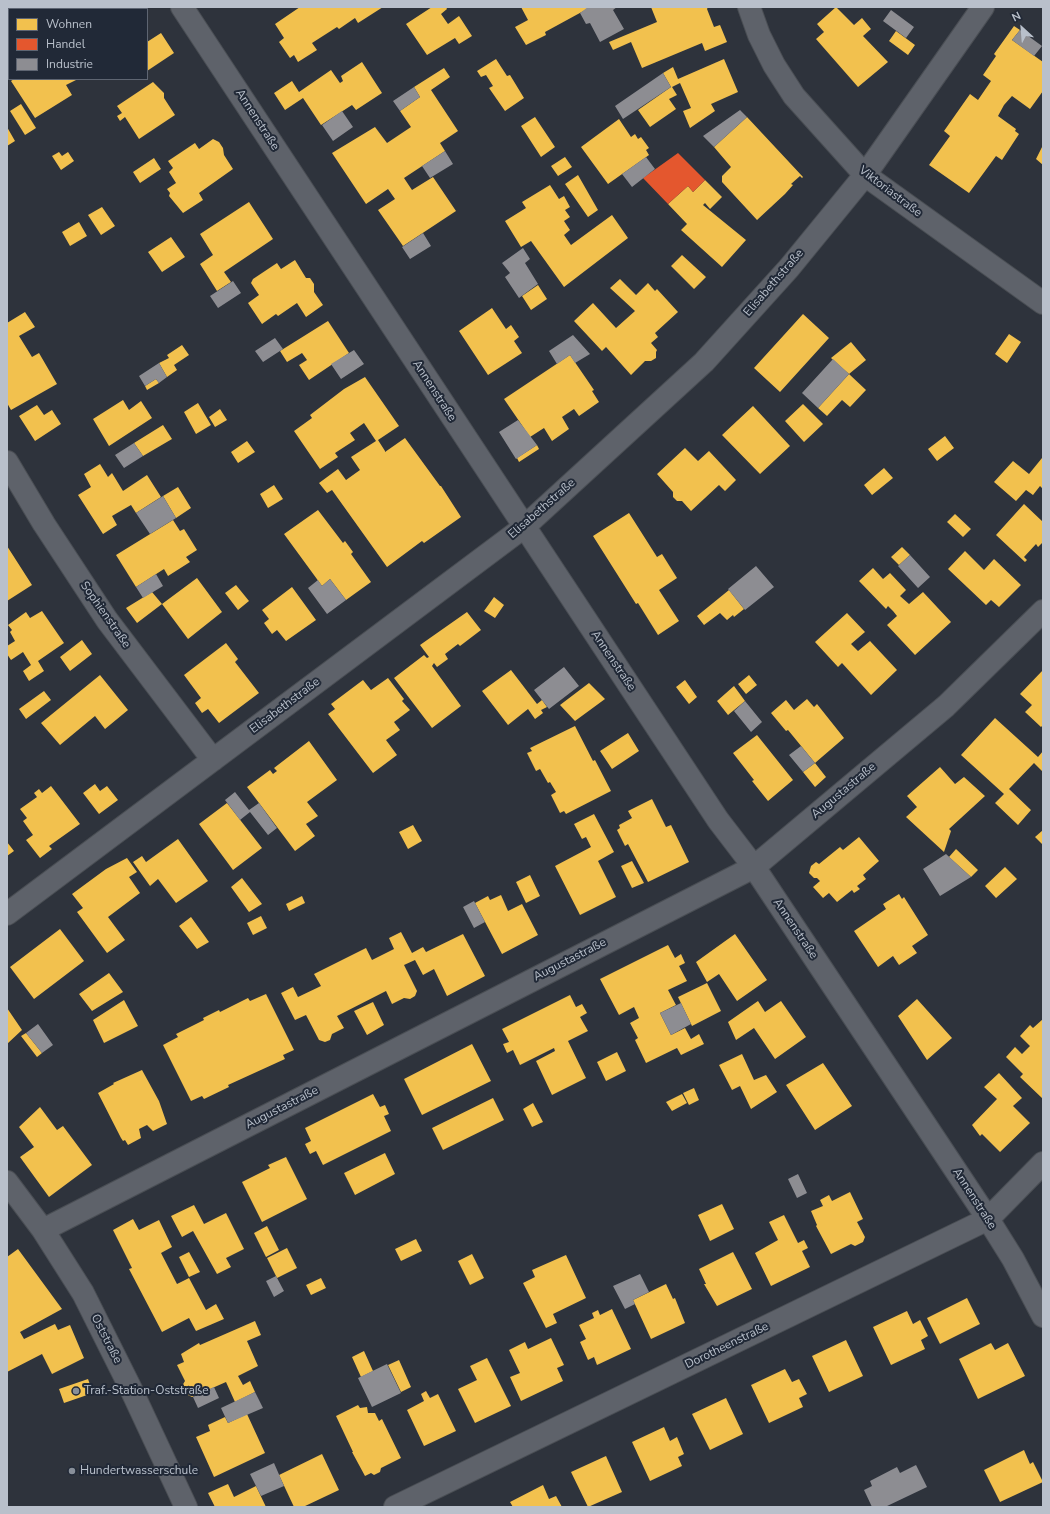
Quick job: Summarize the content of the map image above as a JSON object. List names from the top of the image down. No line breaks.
{"streets":{"street":["Annenstraße","Viktoriastraße","Elisabethstraße","Sophienstraße","Augustastraße","Oststraße","Dorotheenstraße"]},"crossings":[["Annenstraße","Elisabethstraße"],["Annenstraße","Augustastraße"],["Annenstraße","Dorotheenstraße"],["Viktoriastraße","Elisabethstraße"],["Elisabethstraße","Sophienstraße"],["Augustastraße","Oststraße"]],"places":["Traf.-Station-Oststraße","Hundertwasserschule"],"legend":["Wohnen","Handel","Industrie"],"north":"top left"}
